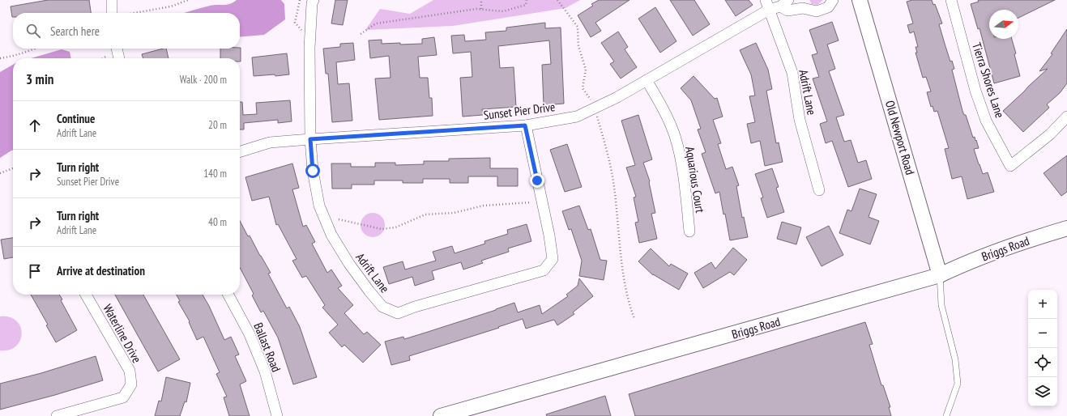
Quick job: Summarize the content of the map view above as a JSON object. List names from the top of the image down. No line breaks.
{"streets":{"main road":["Old Newport Road","Briggs Road"],"street":["Tierra Shores Lane","Adrift Lane","Sunset Pier Drive","Aquarious Court","Waterline Drive","Ballast Road"]},"crossings":[["Adrift Lane","Sunset Pier Drive"],["Sunset Pier Drive","Aquarious Court"],["Old Newport Road","Briggs Road"]],"north":"right","page":{"search":"Search here","heading":["3 min","Walk · 200 m"],"list":[["Continue","Adrift Lane","20 m"],["Turn right","Sunset Pier Drive","140 m"],["Turn right","Adrift Lane","40 m"],"Arrive at destination"],"map_buttons":["+","−"]}}
